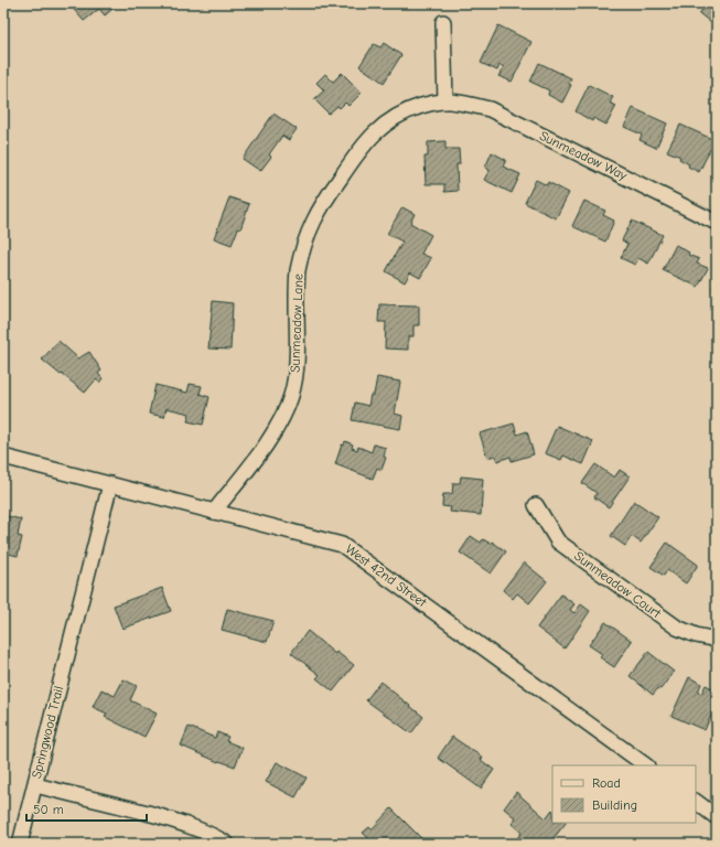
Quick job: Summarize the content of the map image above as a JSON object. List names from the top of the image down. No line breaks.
{"streets":{"street":["Sunmeadow Way","Sunmeadow Lane","West 42nd Street","Sunmeadow Court","Springwood Trail"]},"crossings":[["Sunmeadow Way","Sunmeadow Lane"],["Sunmeadow Lane","West 42nd Street"],["West 42nd Street","Springwood Trail"]],"legend":["Road","Building"],"scale_bar":"50 m"}
